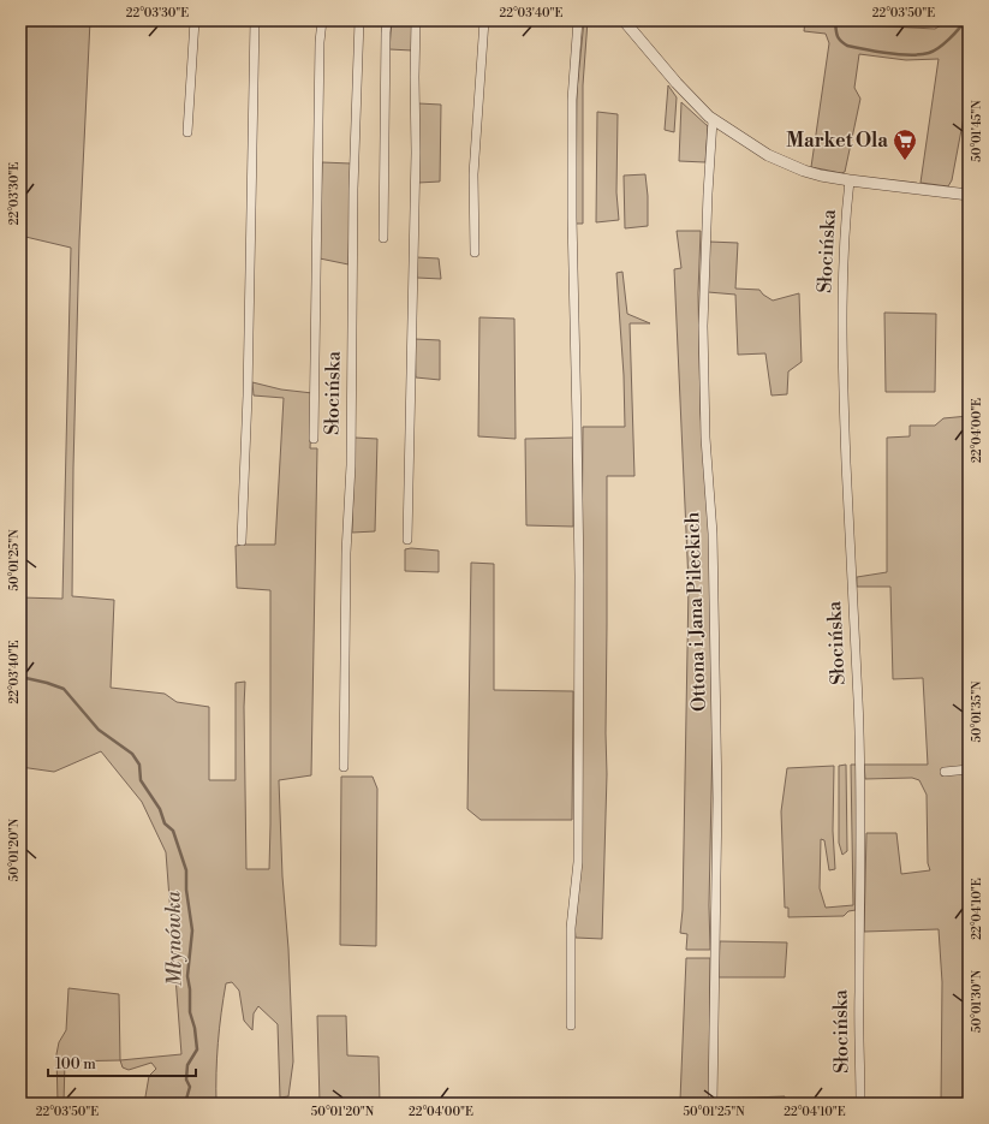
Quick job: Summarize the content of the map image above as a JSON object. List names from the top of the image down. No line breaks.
{"streets":{"street":["Słocińska","Ottona i Jana Pileckich"]},"water":["Młynówka"],"places":{"supermarket":["Market Ola"]},"scale_bar":"100 m","coordinates":["22°03'30\"E","22°03'40\"E","22°03'50\"E","50°01'45\"N","22°04'00\"E","50°01'25\"N","50°01'35\"N","50°01'20\"N","22°04'10\"E","50°01'30\"N"]}
